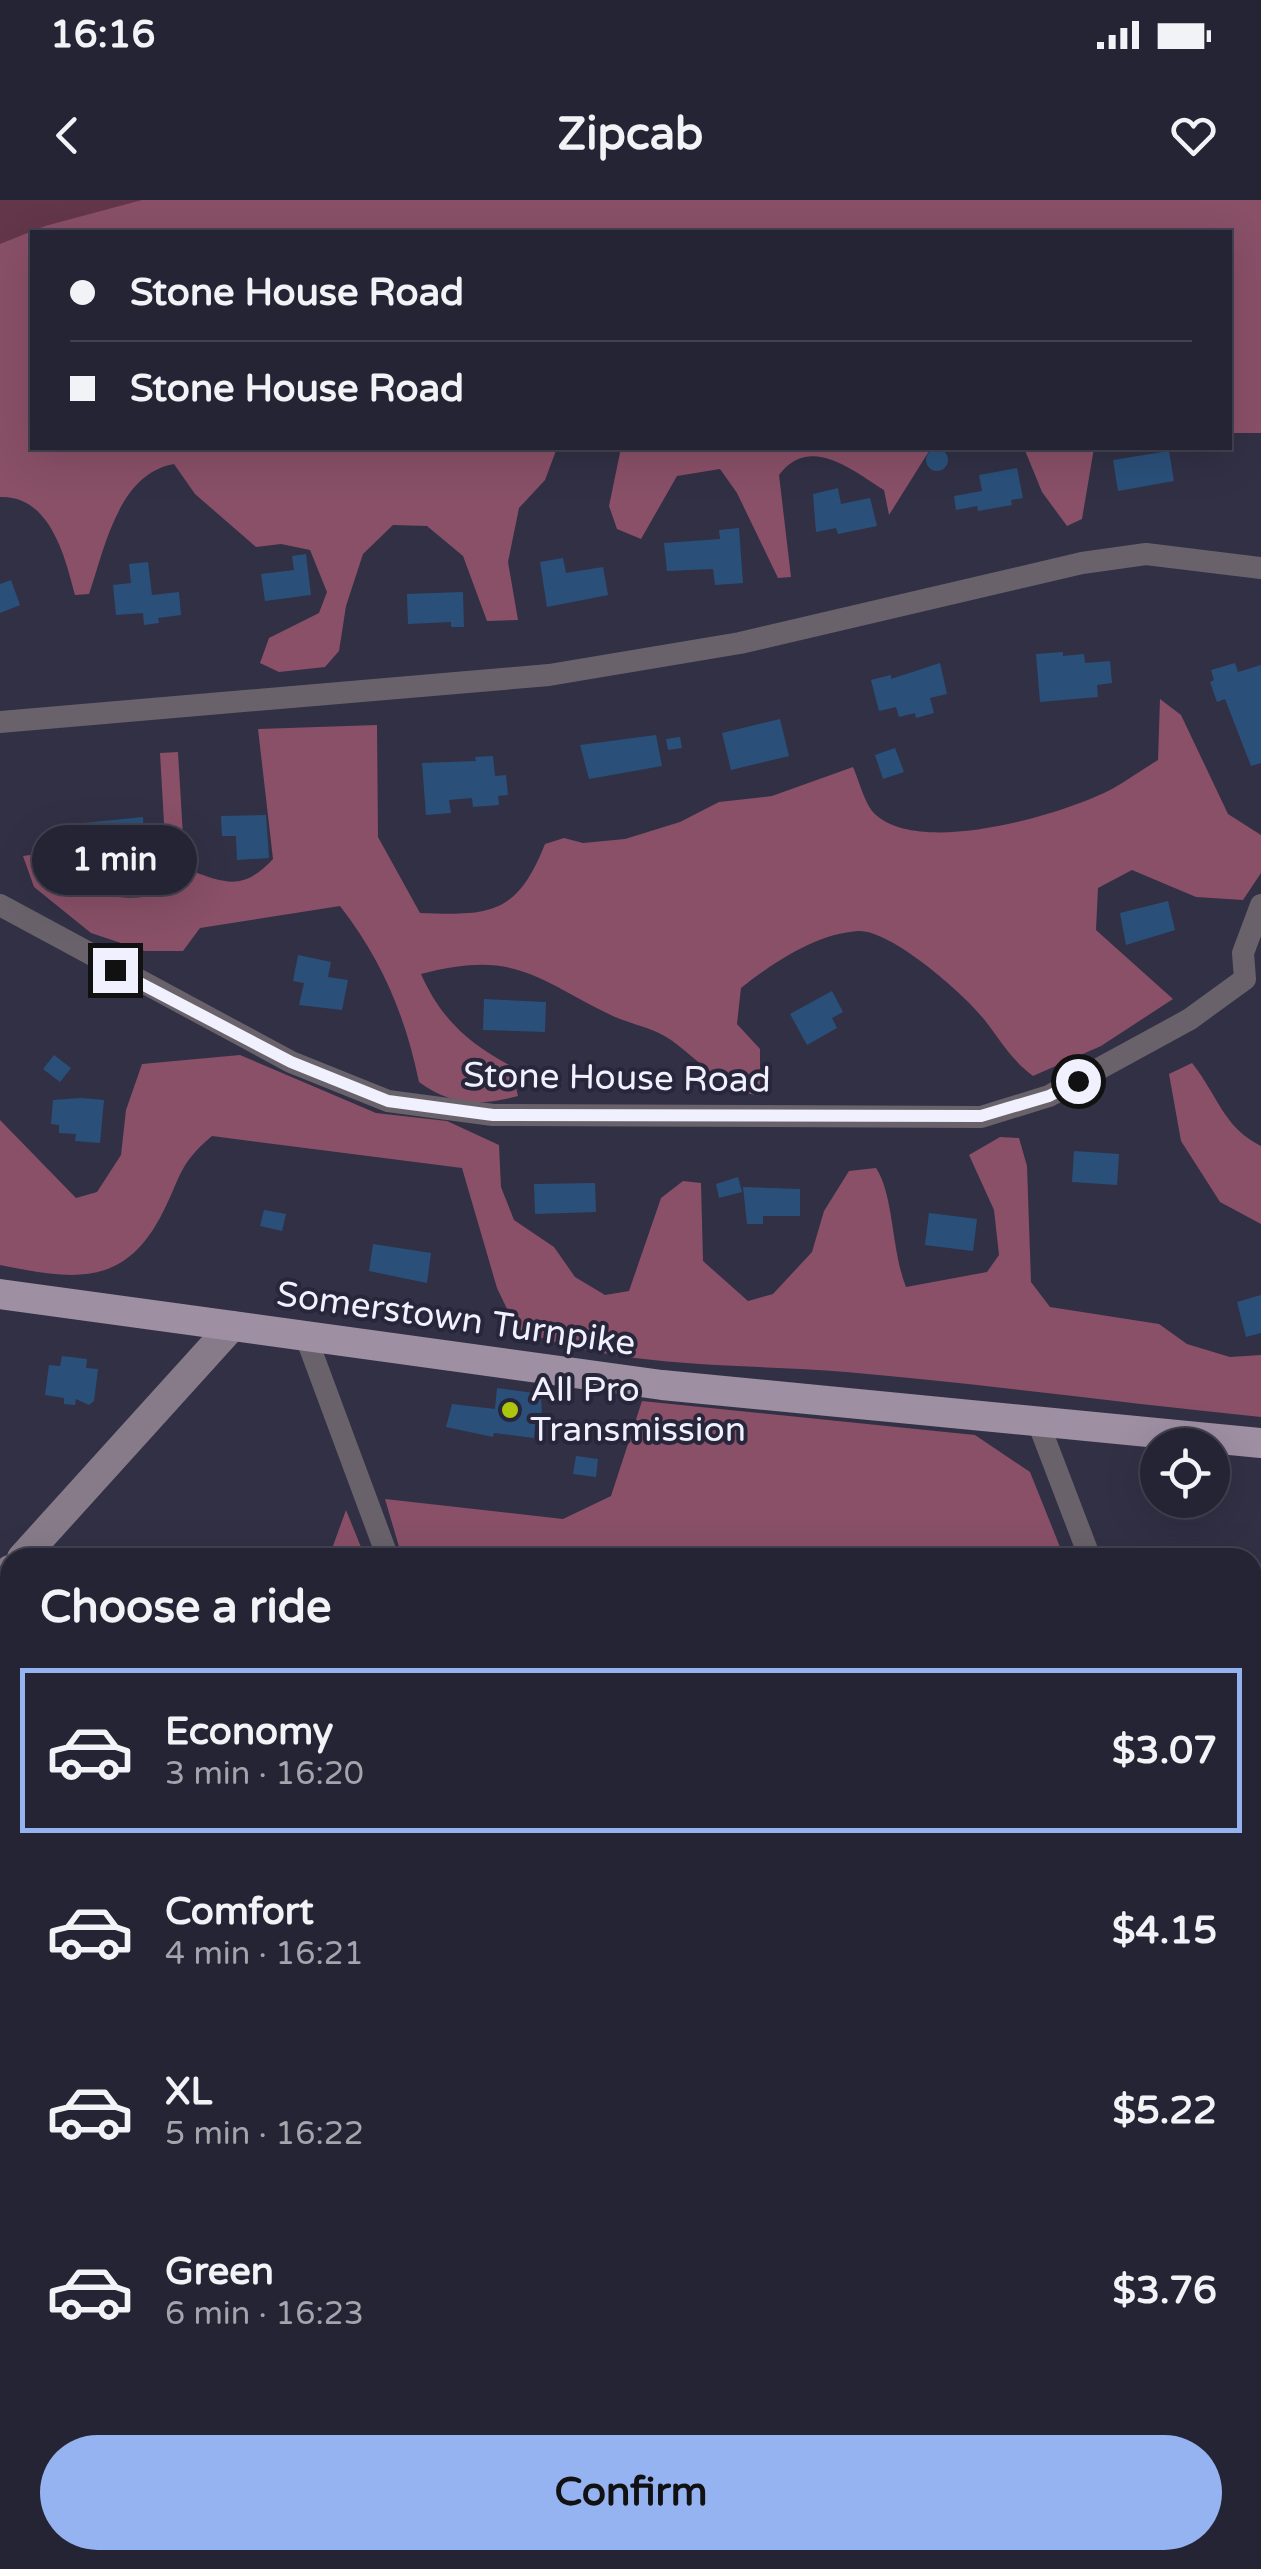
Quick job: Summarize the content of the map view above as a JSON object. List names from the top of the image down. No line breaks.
{"streets":{"main road":["Somerstown Turnpike"],"street":["Stone House Road"]},"places":["All Pro Transmission"],"page":{"status":"16:16","header":"Zipcab","banner":["Stone House Road","Stone House Road"],"bubble":"1 min","heading":"Choose a ride","list":[{"name":"Economy","note":"3 min · 16:20","value":"$3.07"},{"name":"Comfort","note":"4 min · 16:21","value":"$4.15"},{"name":"XL","note":"5 min · 16:22","value":"$5.22"},{"name":"Green","note":"6 min · 16:23","value":"$3.76"}],"buttons":"Confirm"}}
